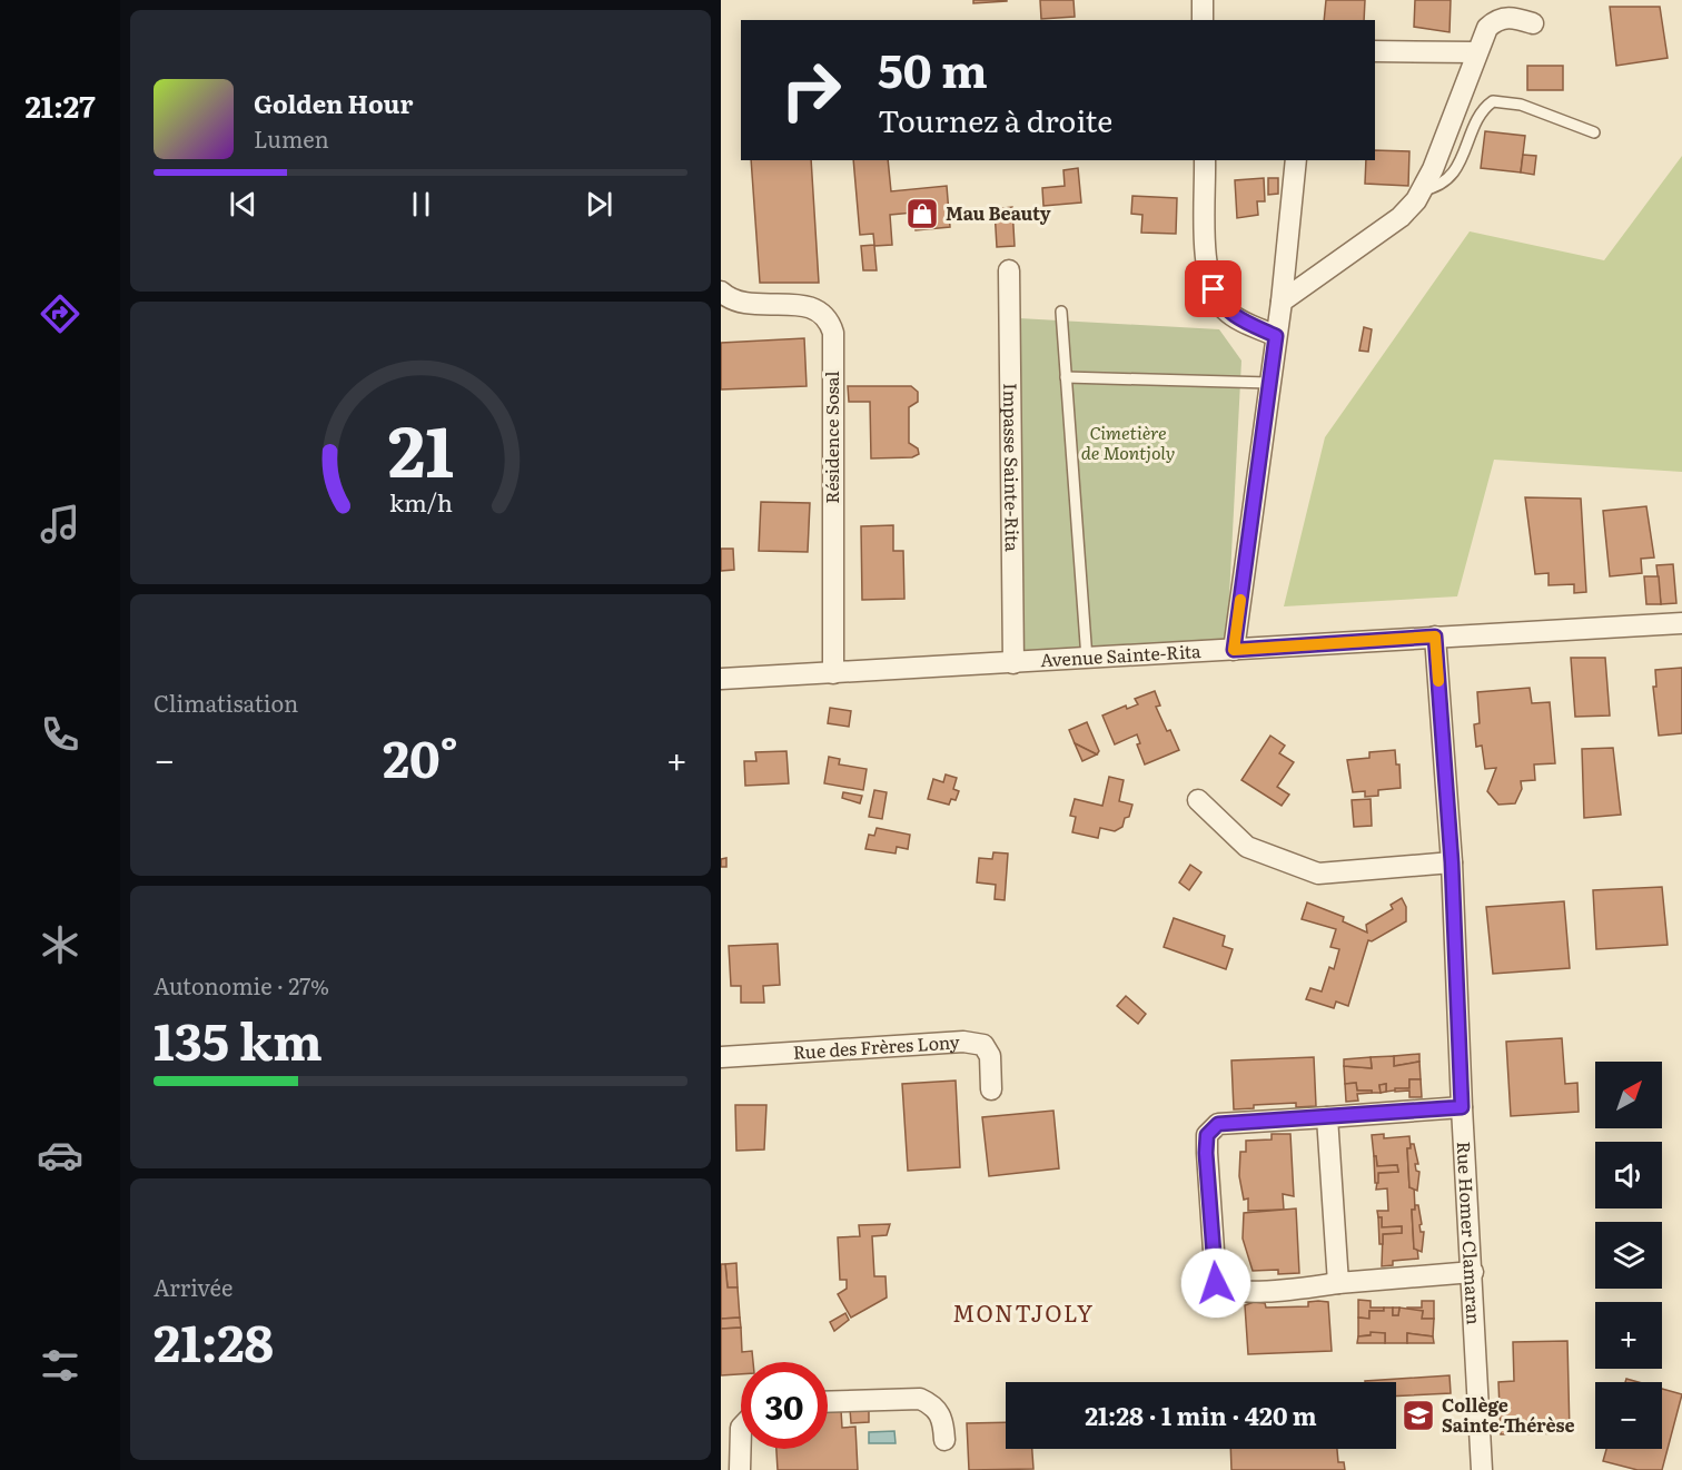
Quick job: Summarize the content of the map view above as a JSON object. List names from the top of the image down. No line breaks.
{"streets":{"street":["Résidence Sosal","Impasse Sainte-Rita","Avenue Sainte-Rita","Rue des Frères Lony","Rue Homer Clamaran"]},"crossings":[["Résidence Sosal","Avenue Sainte-Rita"],["Impasse Sainte-Rita","Avenue Sainte-Rita"],["Avenue Sainte-Rita","Rue Homer Clamaran"]],"districts":["MONTJOLY"],"parks":["Cimetière de Montjoly"],"places":{"shop":["Mau Beauty"],"school or university":["Collège Sainte-Thérèse"]},"north":"top right","page":{"tabs":"21:27","turn":["50 m","Tournez à droite"],"song":["Golden Hour","Lumen"],"tile":["Climatisation",["Autonomie · 27%","135 km"],["Arrivée","21:28"]],"heat":["−","20°","+"],"map_buttons":["+","−"],"limit":"30","trip":"21:28 · 1 min · 420 m","gauge":["21","km/h"]}}
